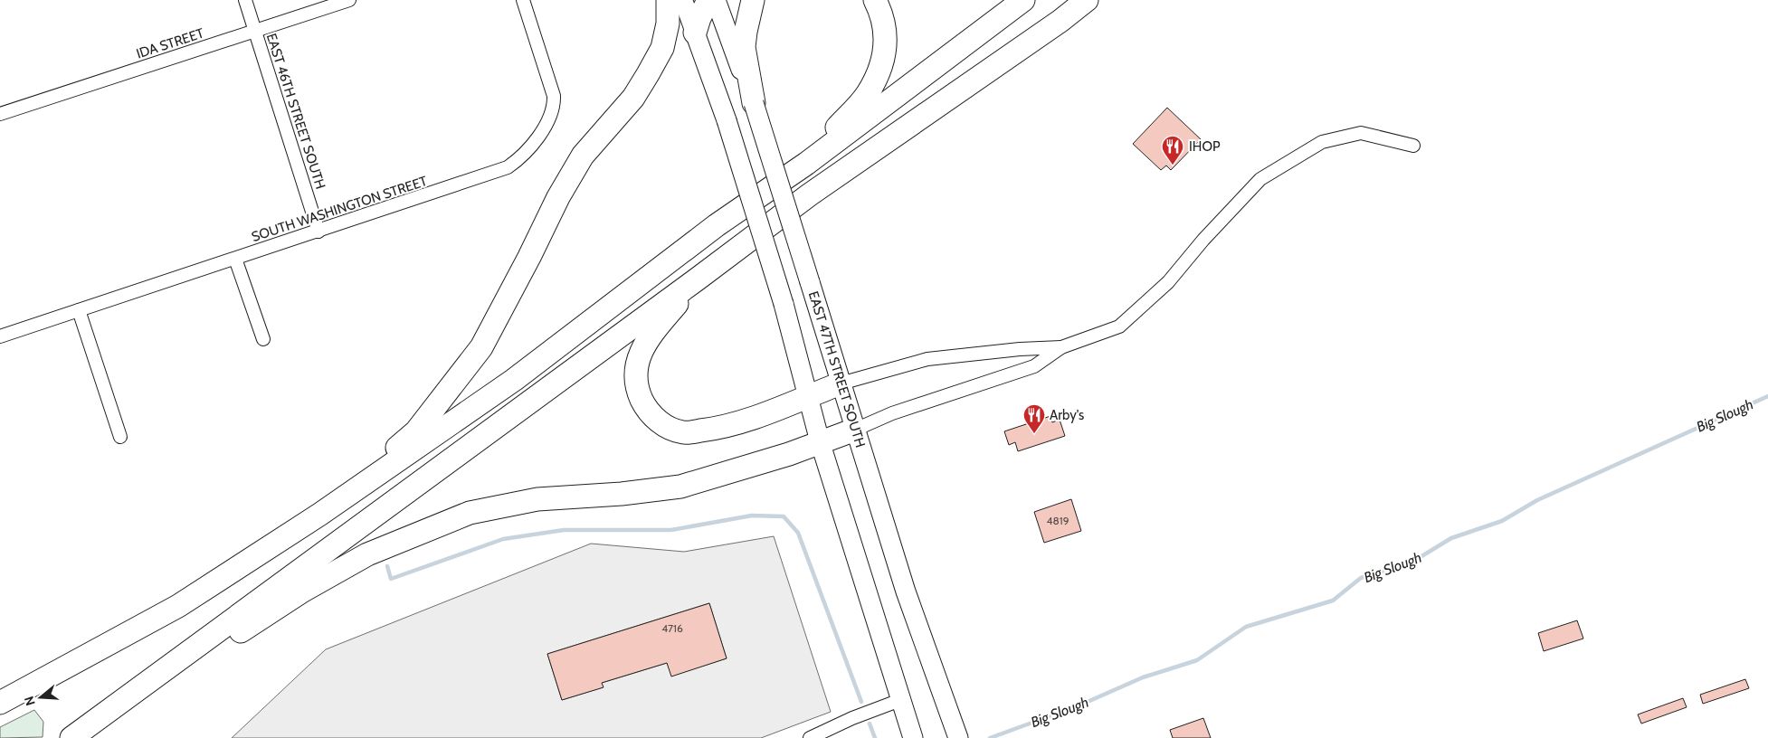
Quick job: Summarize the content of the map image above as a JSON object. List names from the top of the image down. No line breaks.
{"streets":{"main road":["EAST 47TH STREET SOUTH"],"street":["IDA STREET","EAST 46TH STREET SOUTH","SOUTH WASHINGTON STREET"]},"crossings":[["IDA STREET","EAST 46TH STREET SOUTH"],["EAST 46TH STREET SOUTH","SOUTH WASHINGTON STREET"]],"water":["Big Slough"],"places":{"restaurant":["IHOP","Arby's"]},"house_numbers":["4819","4716"],"north":"left"}
